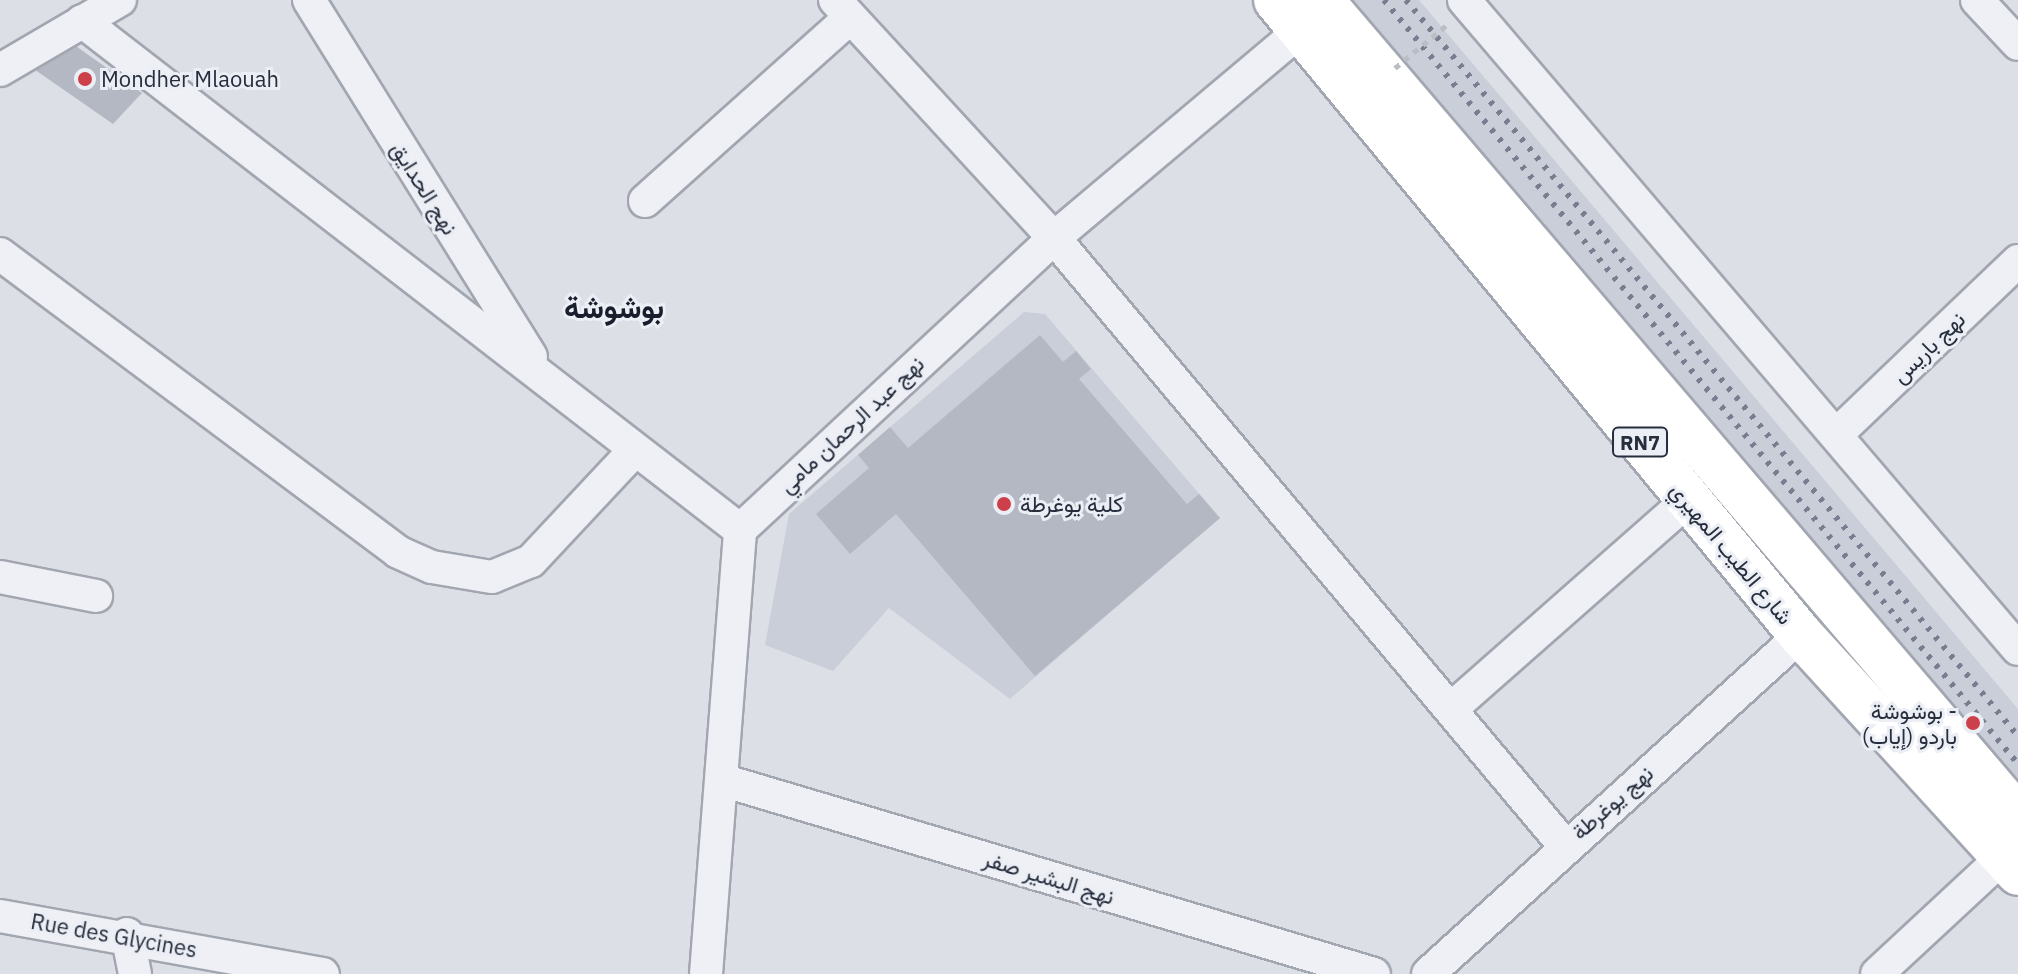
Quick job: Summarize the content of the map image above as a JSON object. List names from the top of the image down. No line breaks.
{"streets":{"main road":["RN7","شارع الطيب المهيري"],"street":["نهج الحدايق","نهج باريس","نهج عبد الرحمان مامي","نهج يوغرطة","نهج البشير صفر","Rue des Glycines"]},"crossings":[["نهج عبد الرحمان مامي","شارع الطيب المهيري"],["شارع الطيب المهيري","نهج يوغرطة"]],"districts":["بوشوشة"],"places":["Mondher Mlaouah","كلية يوغرطة","بوشوشة - باردو (إياب)"]}
